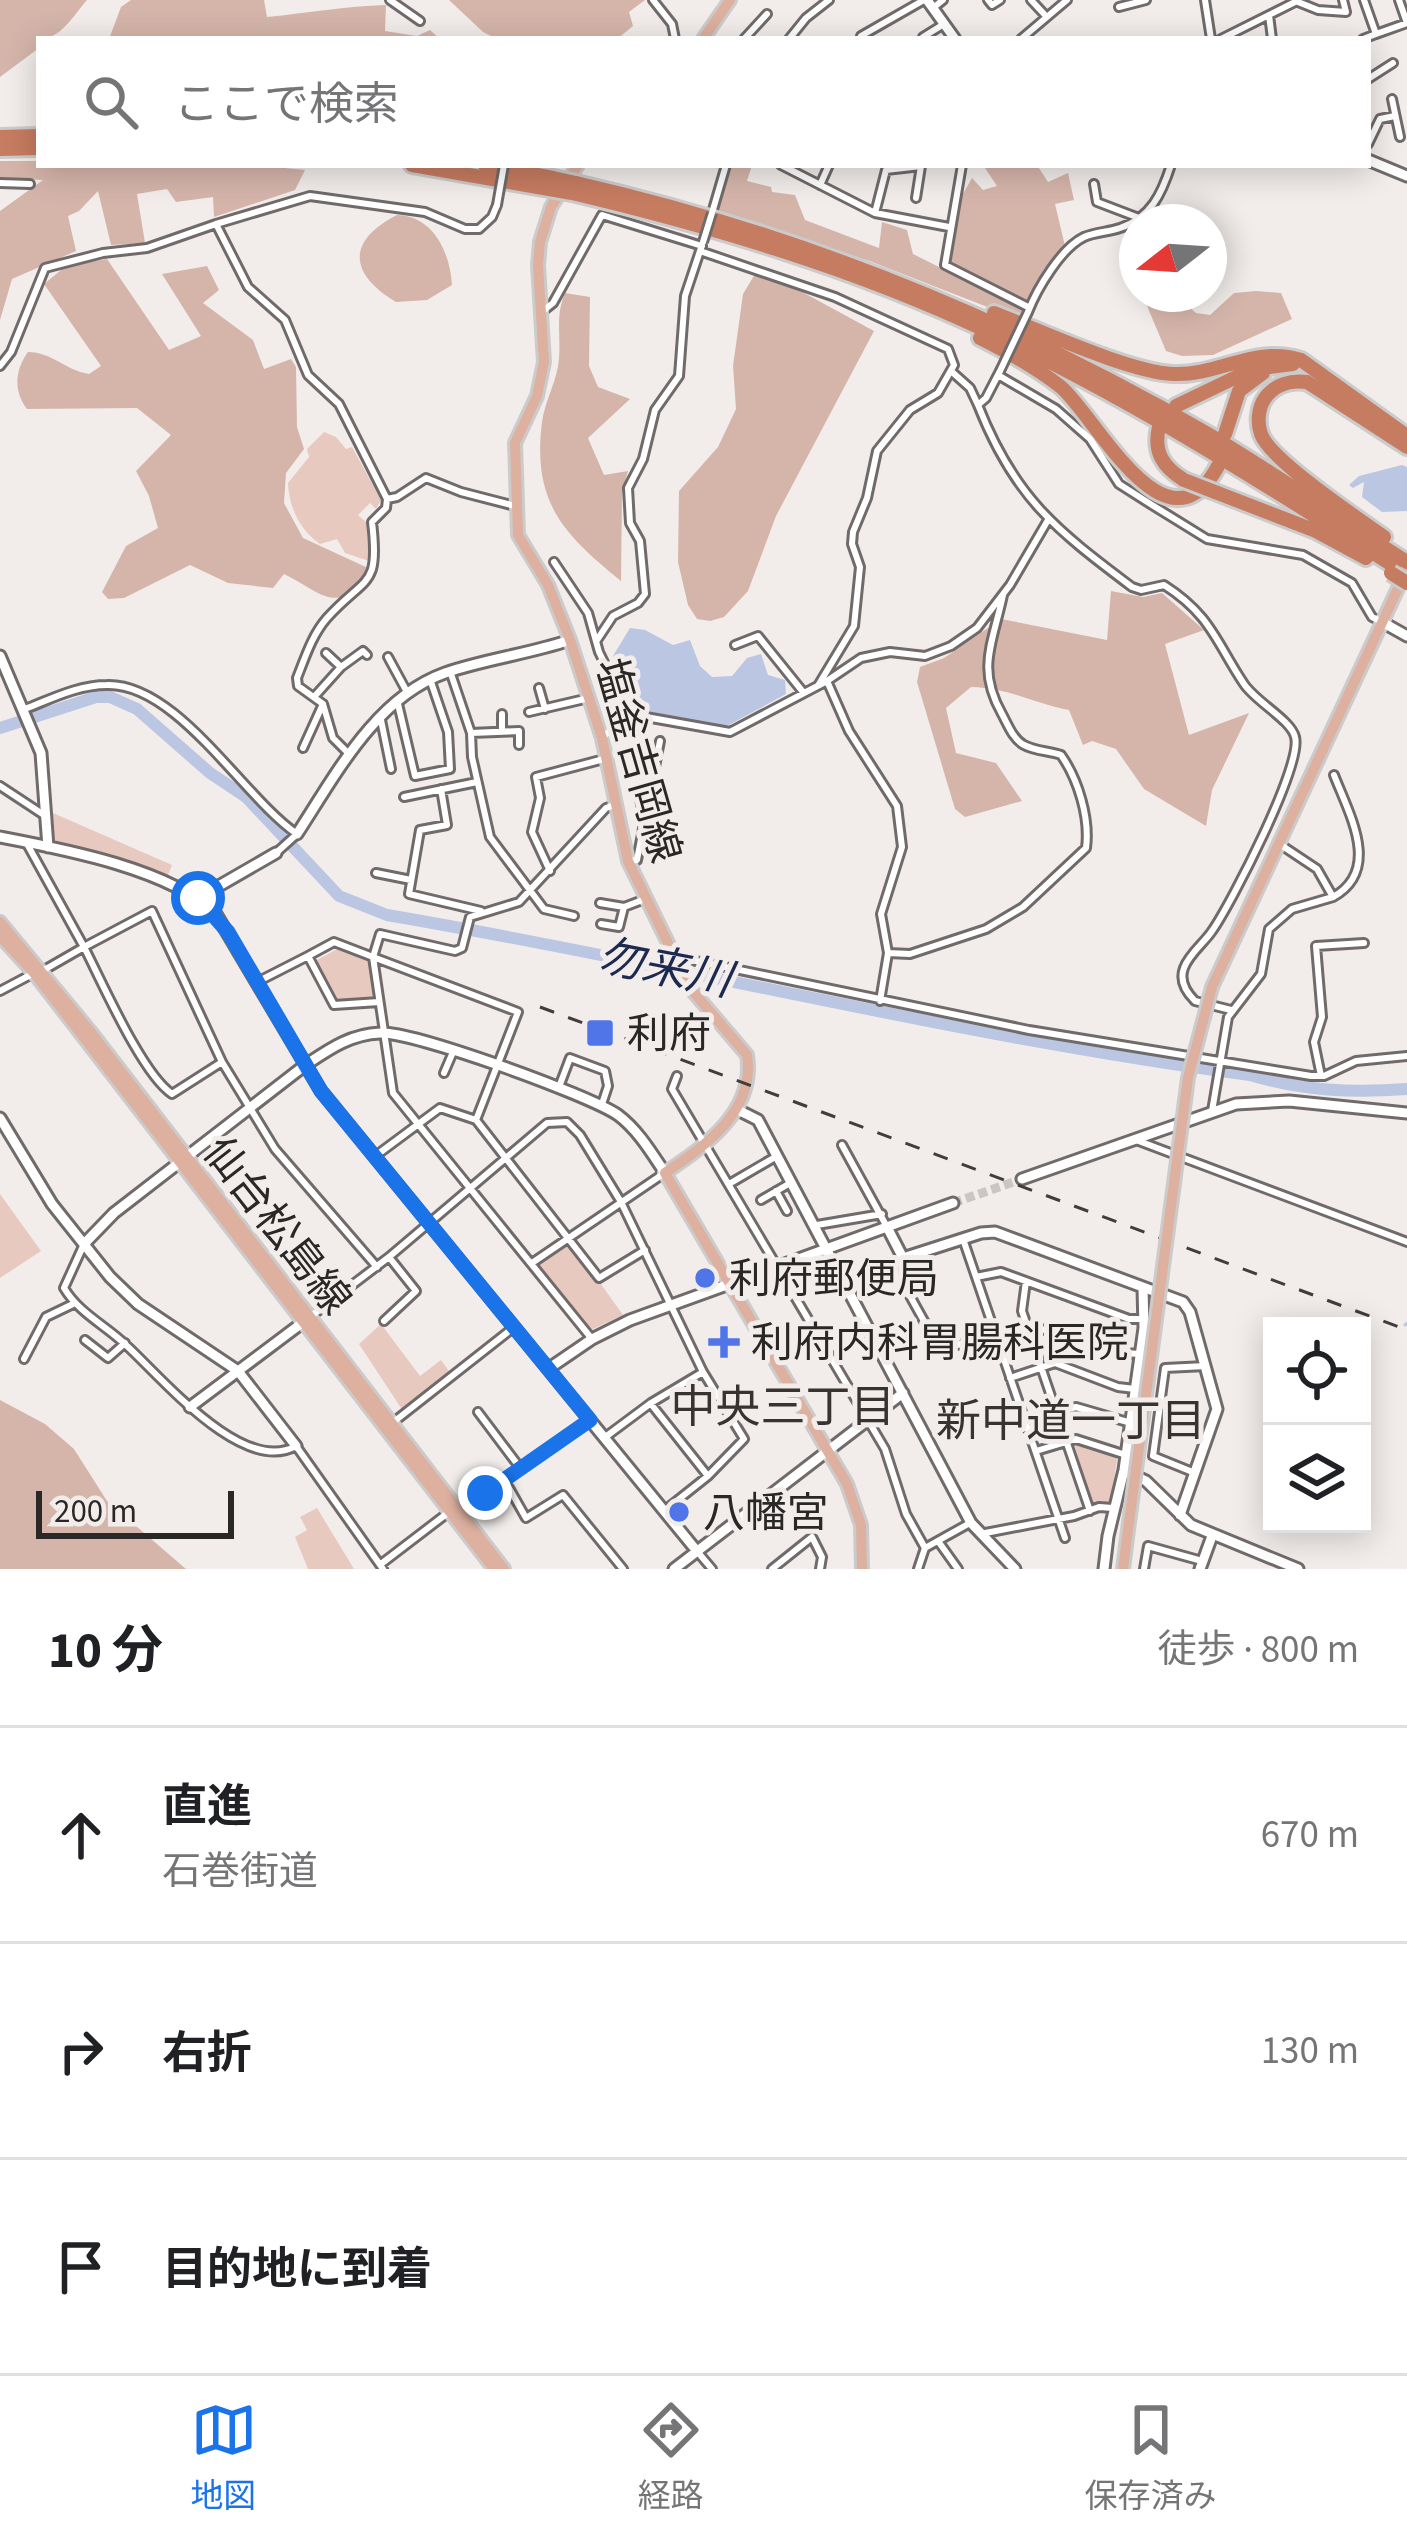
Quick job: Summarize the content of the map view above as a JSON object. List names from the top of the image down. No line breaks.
{"streets":{"main road":["塩釜吉岡線","仙台松島線"]},"districts":["中央三丁目","新中道一丁目"],"water":["勿来川"],"places":{"transit":["利府"],"other":["利府郵便局","八幡宮"],"health":["利府内科胃腸科医院"]},"scale_bar":"200 m","north":"left","page":{"search":"ここで検索","scale":"200 m","heading":["10 分","徒歩 · 800 m"],"list":[["直進","石巻街道","670 m"],["右折","130 m"],"目的地に到着"],"nav":["地図","経路","保存済み"]}}
